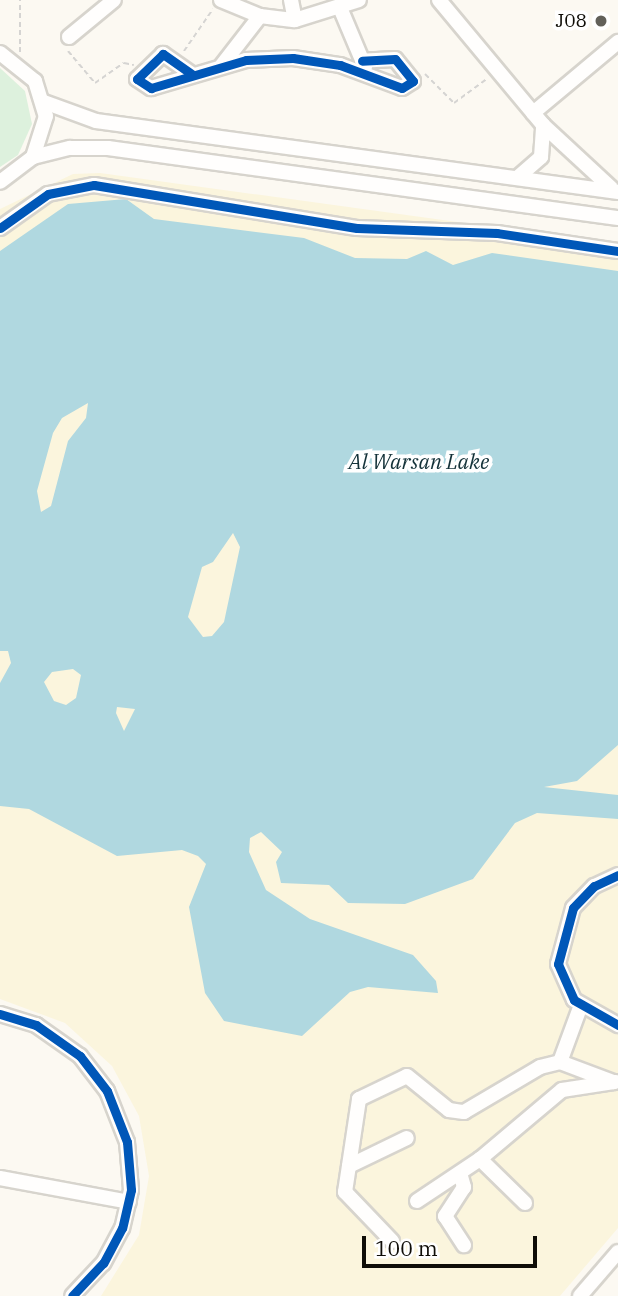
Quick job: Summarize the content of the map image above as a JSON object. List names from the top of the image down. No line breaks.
{"water":["Al Warsan Lake"],"places":["J08"],"scale_bar":"100 m"}
